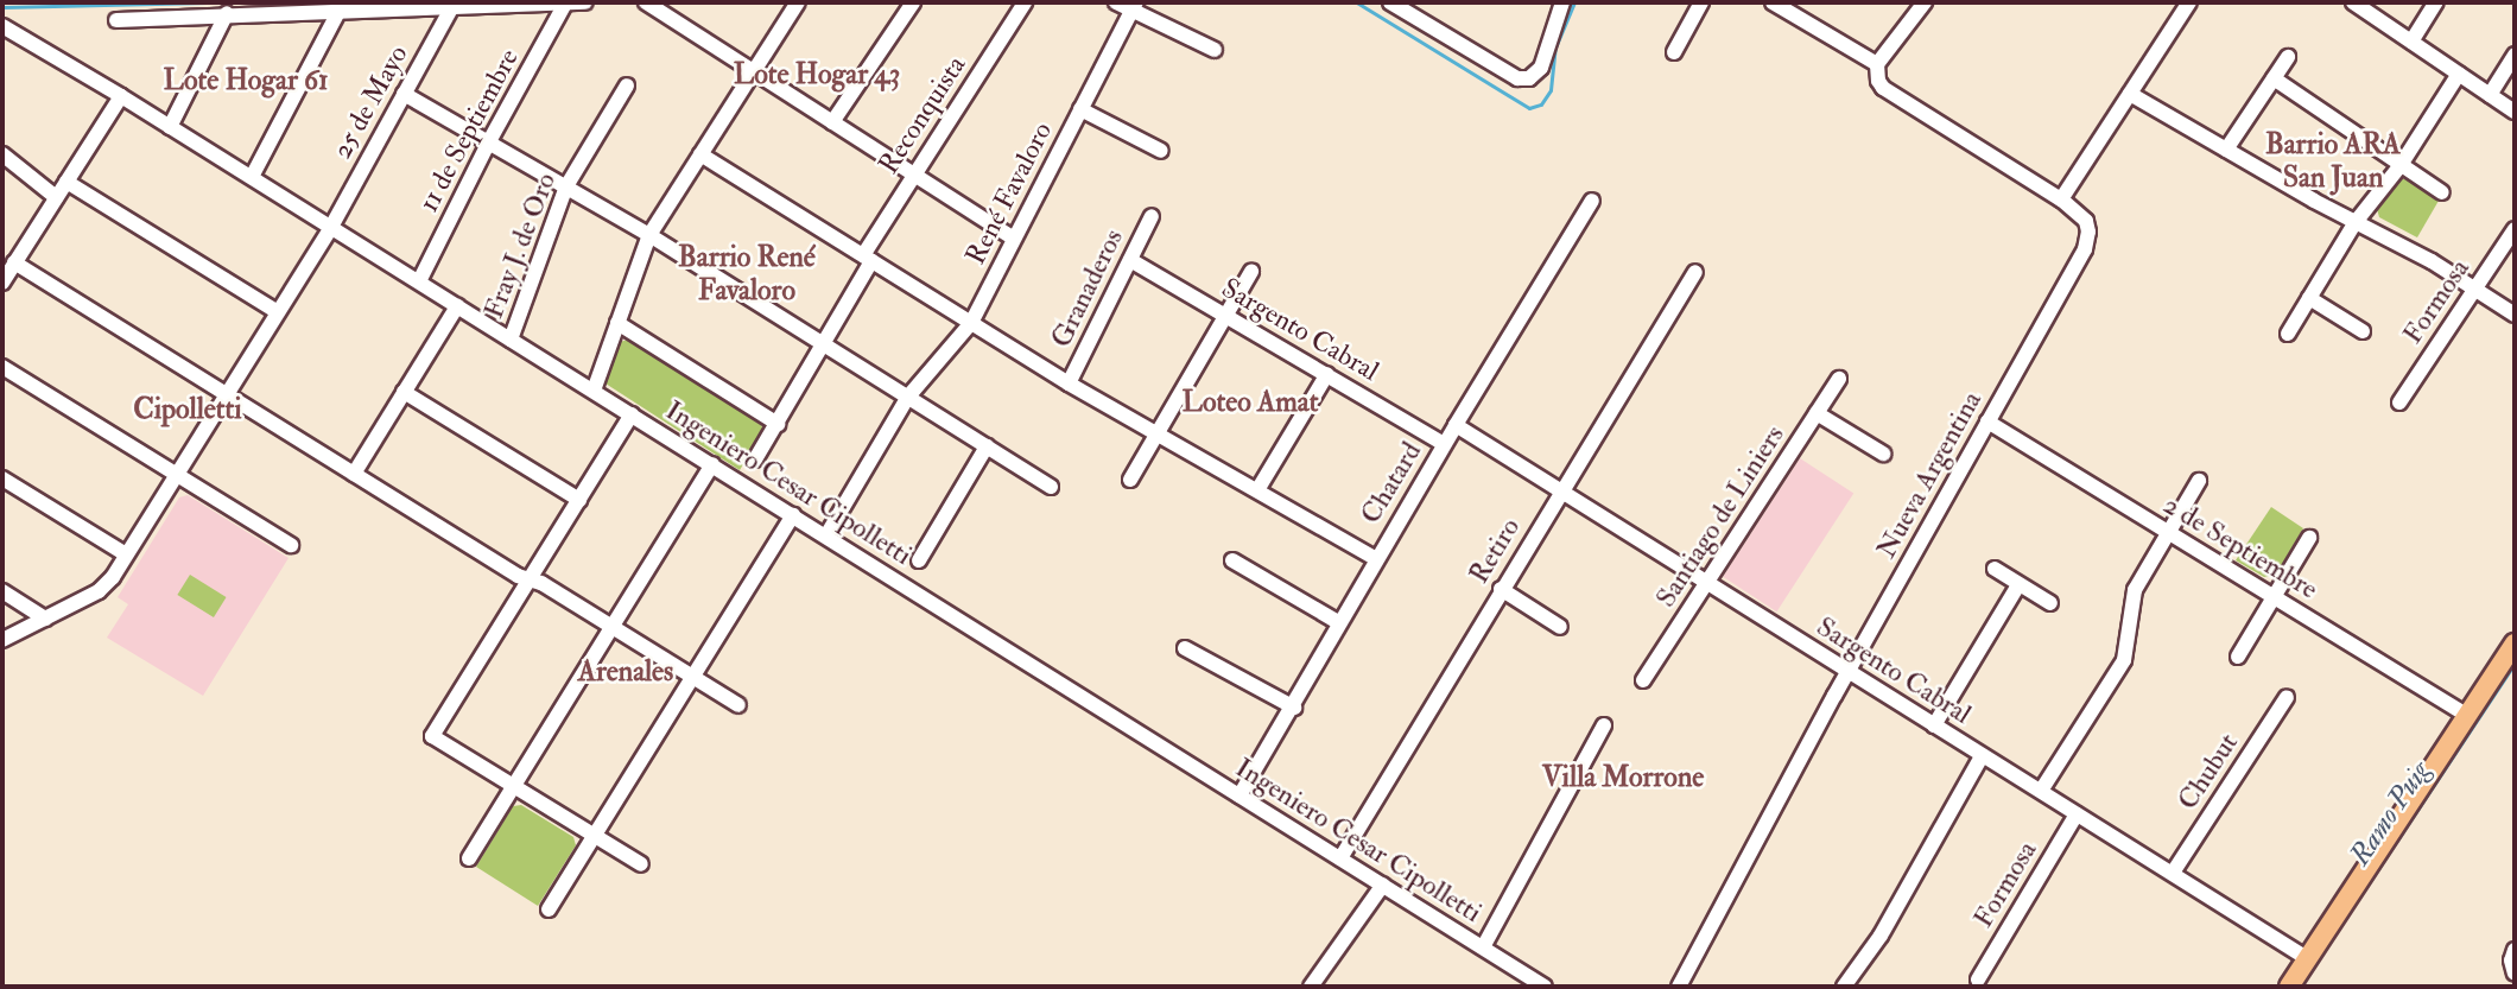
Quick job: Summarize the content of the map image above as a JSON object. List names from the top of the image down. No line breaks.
{"streets":{"street":["25 de Mayo","Reconquista","11 de Septiembre","René Favaloro","Fray J. de Oro","Granaderos","Formosa","Sargento Cabral","Nueva Argentina","Ingeniero Cesar Cipolletti","Chatard","Santiago de Liniers","2 de Septiembre","Retiro","Chubut"]},"crossings":[["25 de Mayo","Ingeniero Cesar Cipolletti"],["11 de Septiembre","Ingeniero Cesar Cipolletti"],["René Favaloro","Ingeniero Cesar Cipolletti"],["Fray J. de Oro","Ingeniero Cesar Cipolletti"],["Granaderos","Sargento Cabral"],["Formosa","Sargento Cabral"],["Sargento Cabral","Nueva Argentina"],["Sargento Cabral","Chatard"],["Sargento Cabral","Santiago de Liniers"],["Sargento Cabral","Retiro"],["Sargento Cabral","Chubut"],["Nueva Argentina","2 de Septiembre"],["Ingeniero Cesar Cipolletti","Chatard"],["Ingeniero Cesar Cipolletti","Retiro"]],"districts":["Lote Hogar 43","Lote Hogar 61","Barrio ARA San Juan","Barrio René Favaloro","Loteo Amat","Cipolletti","Arenales","Villa Morrone"],"water":["Ramo Puig"]}
